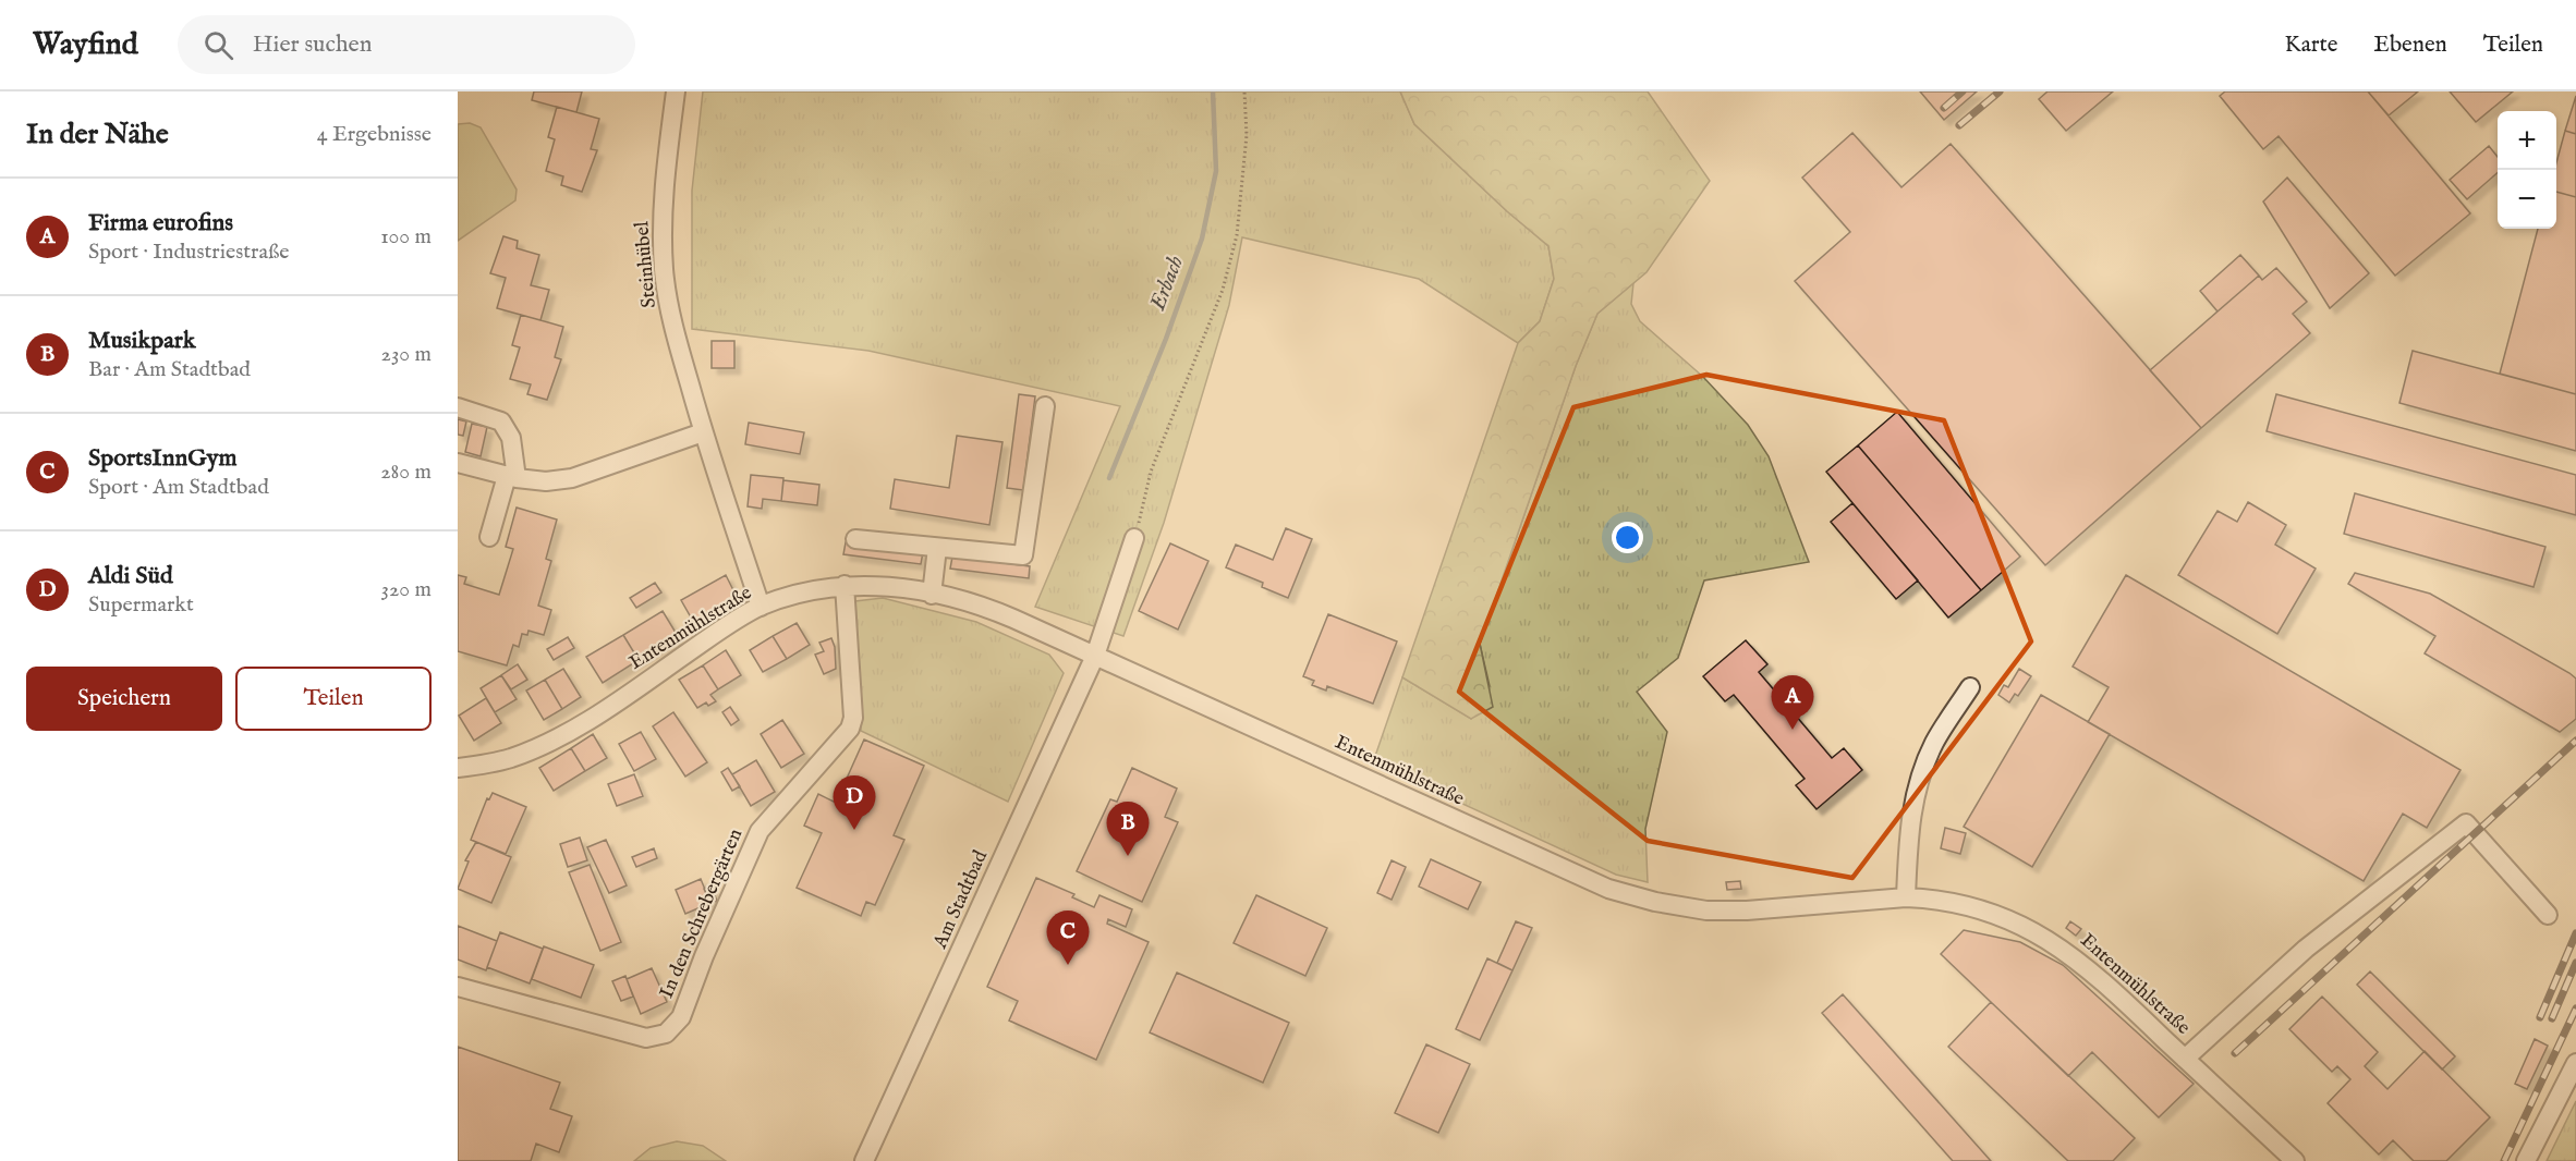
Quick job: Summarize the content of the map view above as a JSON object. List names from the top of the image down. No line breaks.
{"streets":{"street":["Steinhübel","Entenmühlstraße","Am Stadtbad","In den Schrebergärten"]},"crossings":[["Steinhübel","Entenmühlstraße"],["Entenmühlstraße","Am Stadtbad"],["Entenmühlstraße","In den Schrebergärten"]],"water":["Erbach"],"page":{"header":"Wayfind","search":"Hier suchen","nav":["Karte","Ebenen","Teilen"],"heading":["In der Nähe","4 Ergebnisse"],"map_buttons":["+","−"],"list":[{"mark":"A","name":"Firma eurofins","note":"Sport · Industriestraße","value":"100 m"},{"mark":"B","name":"Musikpark","note":"Bar · Am Stadtbad","value":"230 m"},{"mark":"C","name":"SportsInnGym","note":"Sport · Am Stadtbad","value":"280 m"},{"mark":"D","name":"Aldi Süd","note":"Supermarkt","value":"320 m"}],"buttons":["Speichern","Teilen"],"pins":["A","D","B","C"]}}
